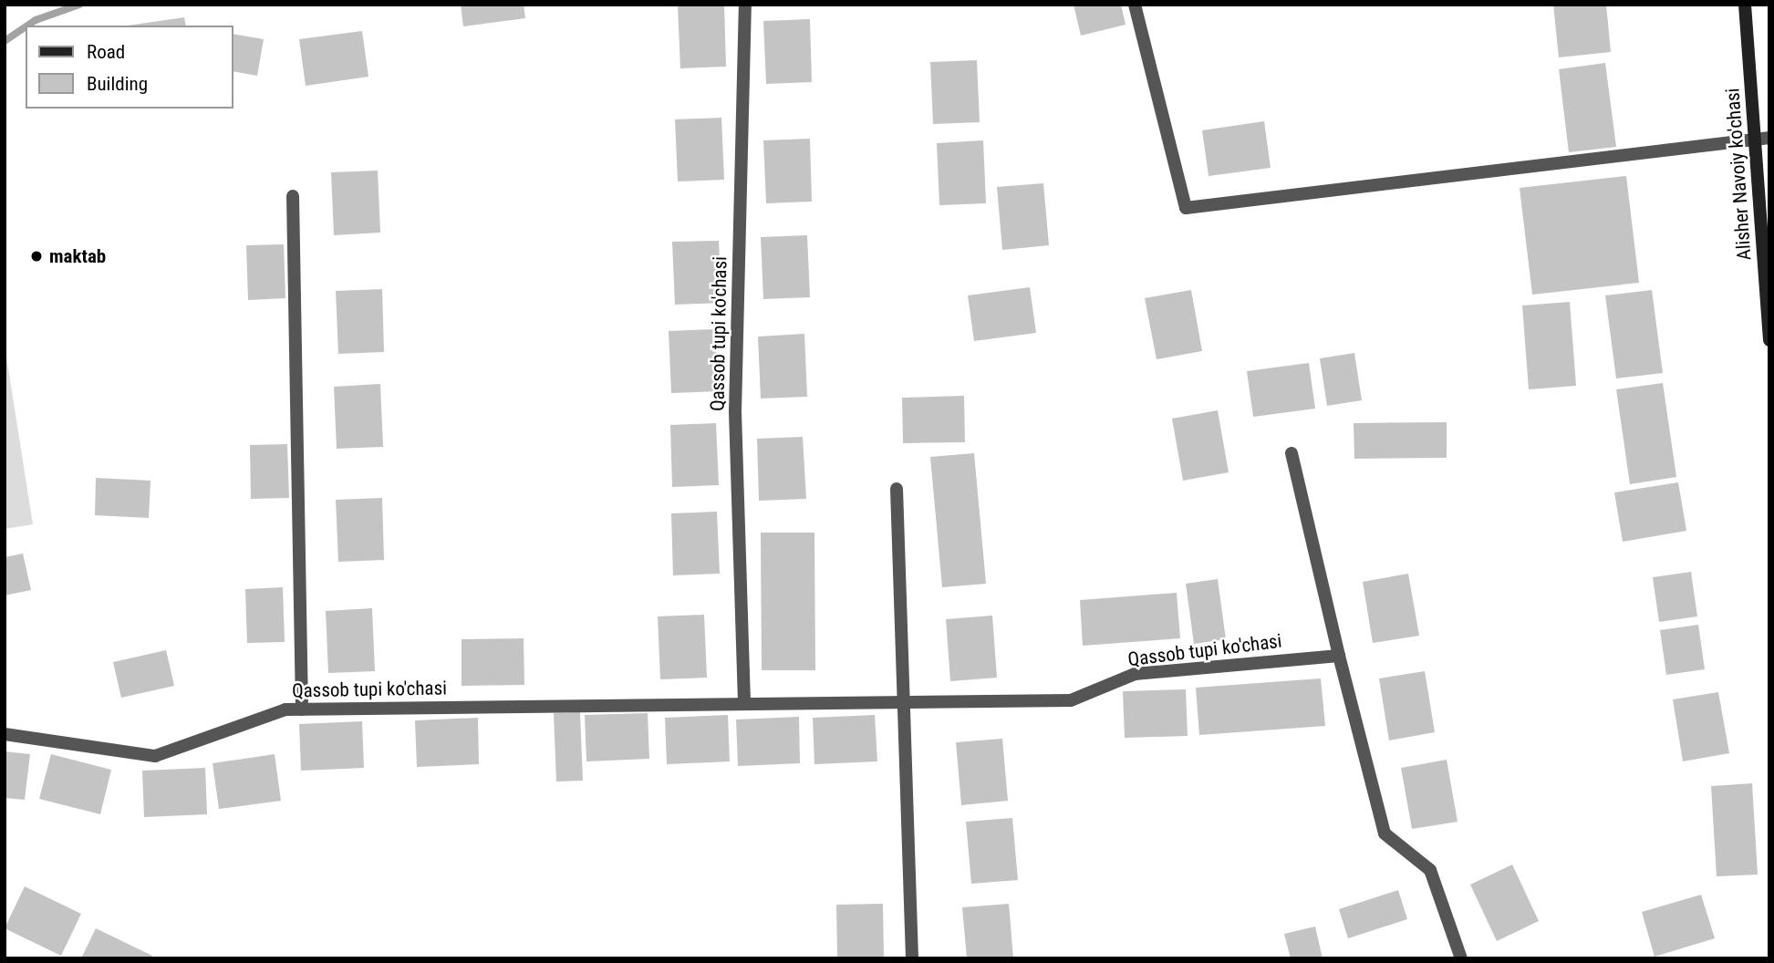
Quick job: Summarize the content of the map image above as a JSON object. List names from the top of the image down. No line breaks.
{"streets":{"main road":["Alisher Navoiy ko'chasi"],"street":["Qassob tupi ko'chasi"]},"places":["maktab"],"legend":["Road","Building"]}
